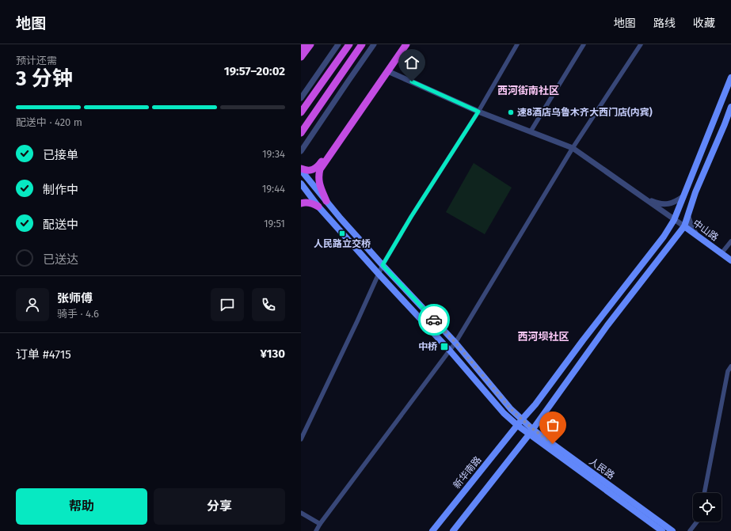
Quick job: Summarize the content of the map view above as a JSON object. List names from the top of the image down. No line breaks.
{"streets":{"main road":["中山路","人民路","新华南路"]},"crossings":[["人民路","新华南路"]],"districts":["西河街南社区","西河坝社区"],"places":{"other":["速8酒店乌鲁木齐大西门店(内宾)"],"transit":["人民路立交桥","中桥"]},"page":{"header":"地图","nav":["地图","路线","收藏"],"heading":["3 分钟","预计还需","19:57–20:02"],"panel":["张师傅","骑手 · 4.6","订单 #4715","¥130"],"bar":"配送中 · 420 m","list":[["已接单","19:34"],["制作中","19:44"],["配送中","19:51"],"已送达"],"buttons":["帮助","分享"]}}
